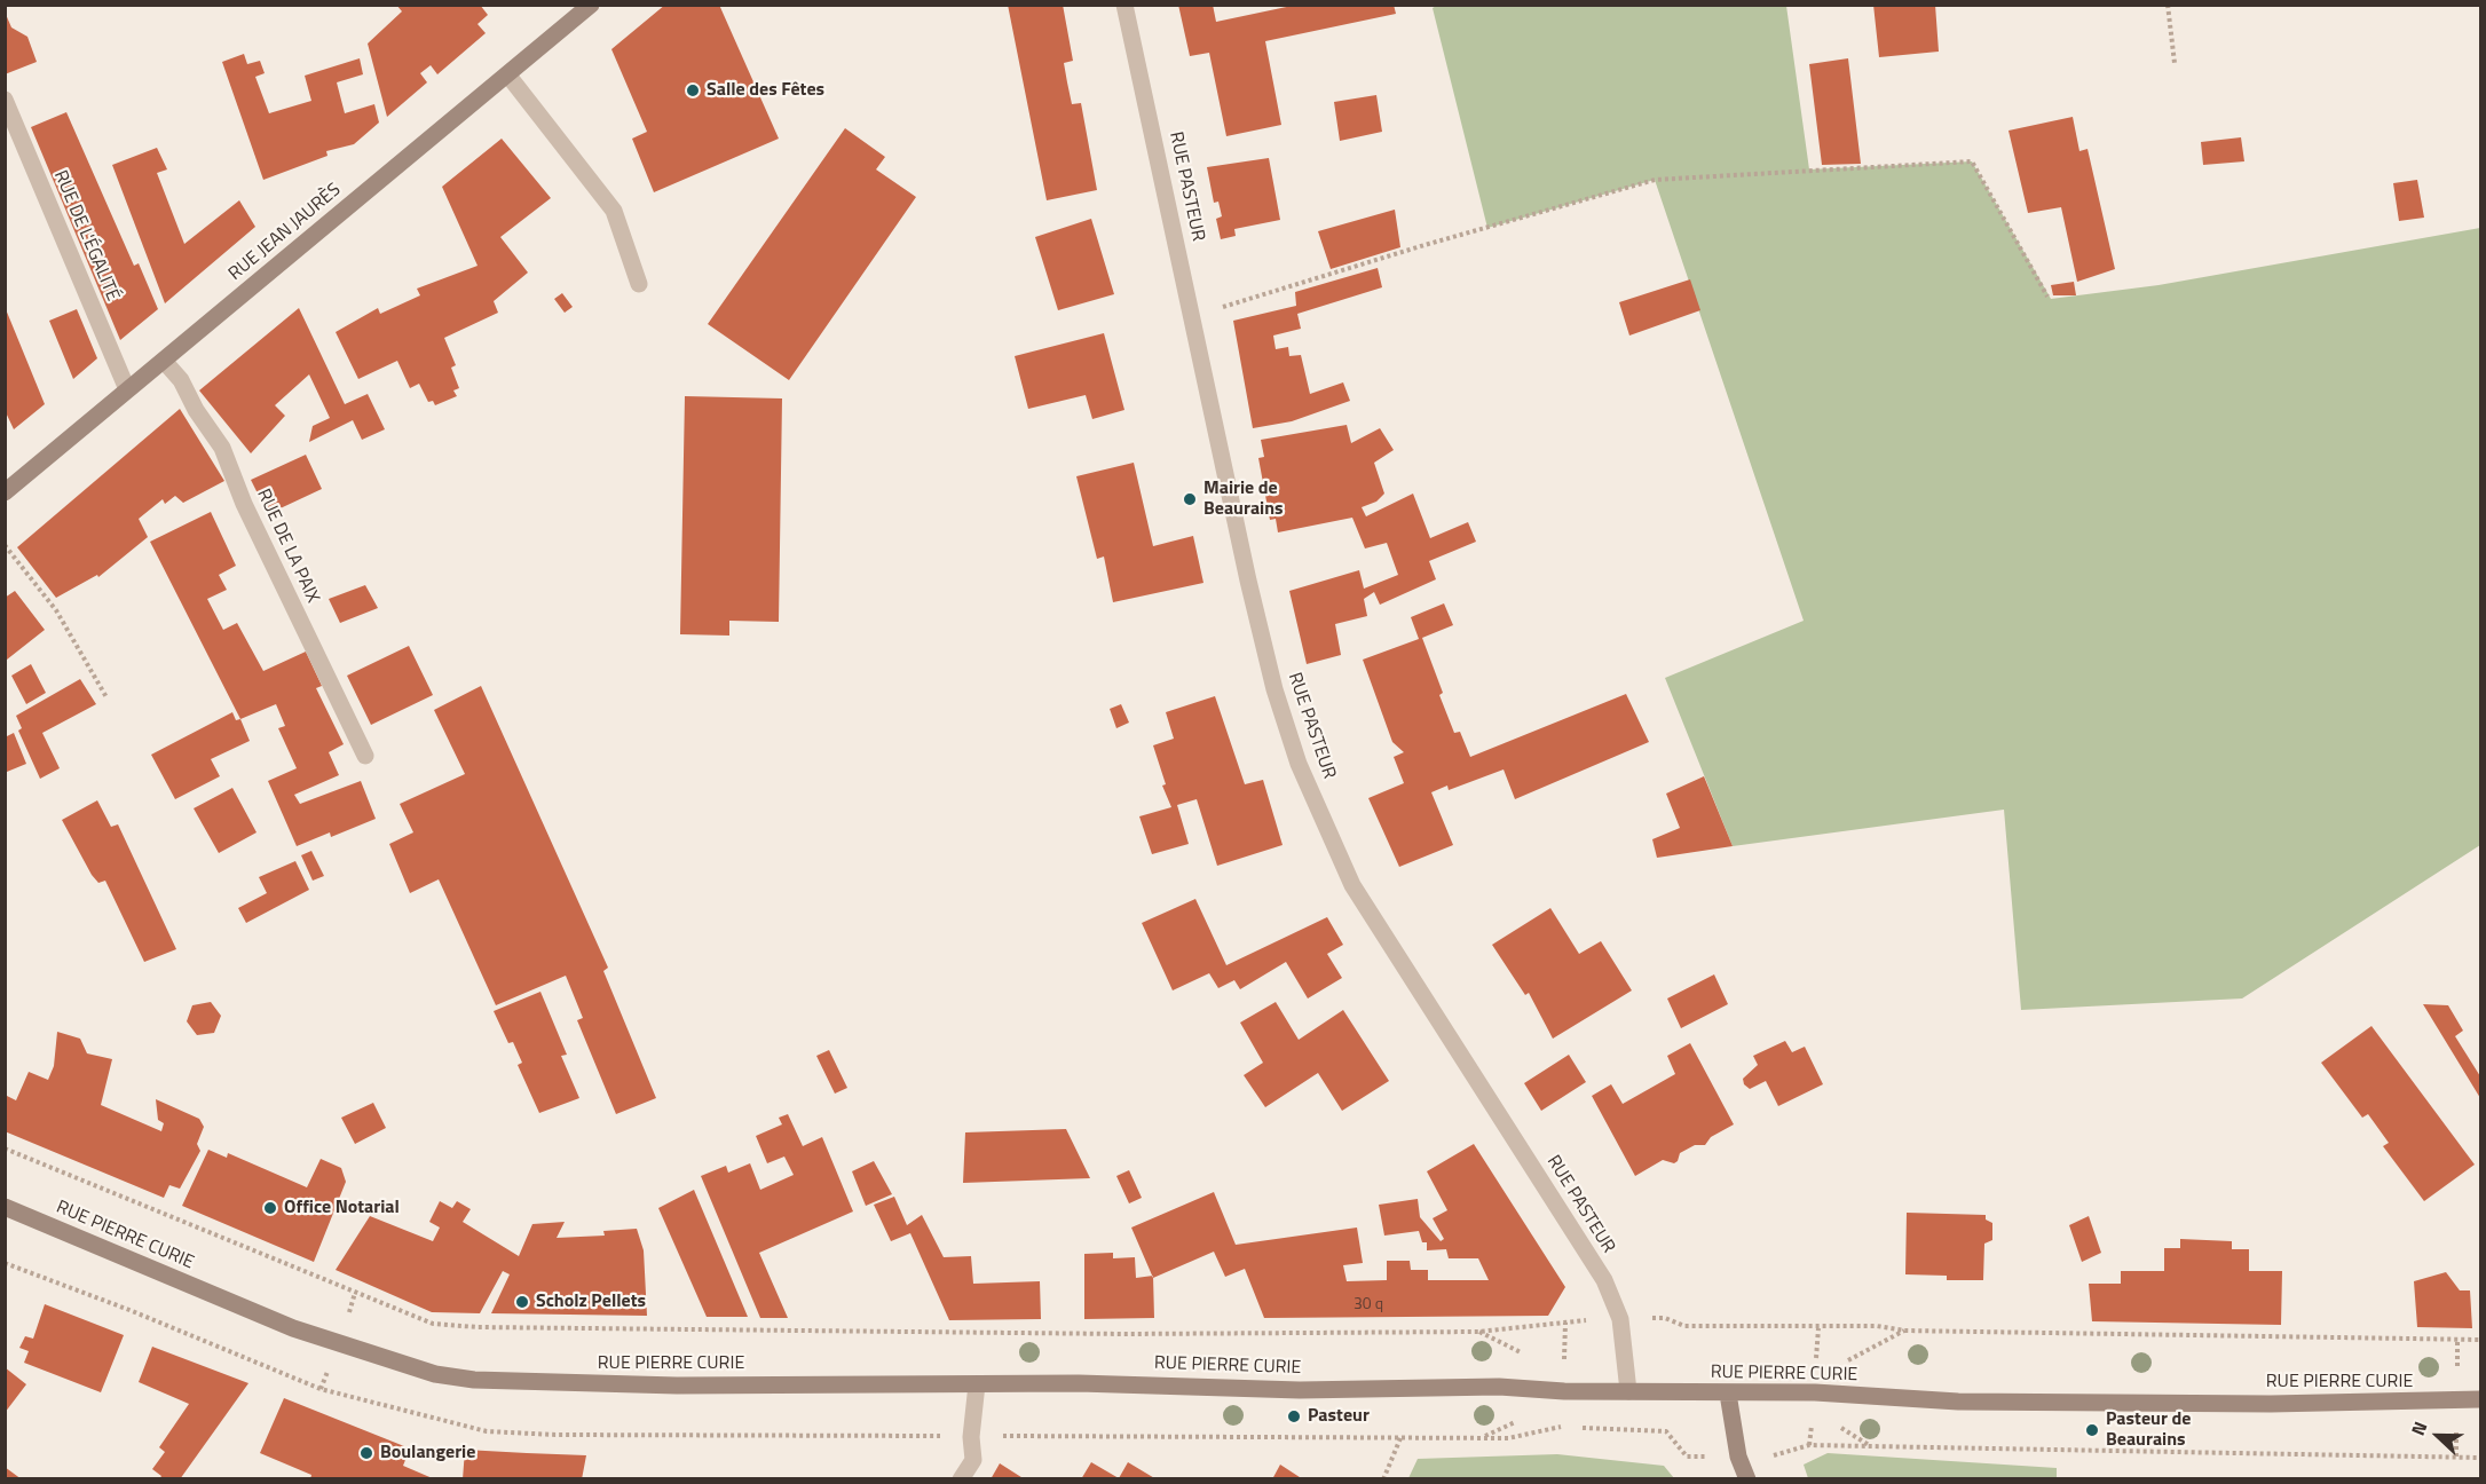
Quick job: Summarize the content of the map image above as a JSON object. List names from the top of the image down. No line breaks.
{"streets":{"main road":["RUE JEAN JAURÈS","RUE PIERRE CURIE"],"street":["RUE PASTEUR","RUE DE L'ÉGALITÉ","RUE DE LA PAIX"]},"crossings":[["RUE PASTEUR","RUE PIERRE CURIE"],["RUE JEAN JAURÈS","RUE DE L'ÉGALITÉ"],["RUE JEAN JAURÈS","RUE DE LA PAIX"]],"places":["Salle des Fêtes","Mairie de Beaurains","Office Notarial","Scholz Pellets","Pasteur","Pasteur de Beaurains","Boulangerie"],"house_numbers":["30 q"],"north":"left"}
